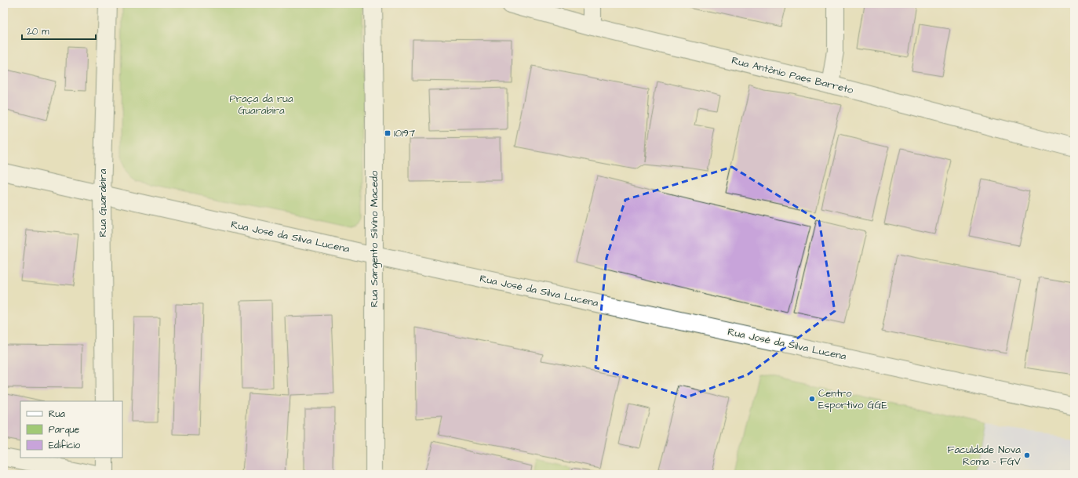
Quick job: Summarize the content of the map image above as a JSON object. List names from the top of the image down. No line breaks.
{"streets":{"street":["Rua Antônio Paes Barreto","Rua Guarabira","Rua José da Silva Lucena","Rua Sargento Silvino Macedo"]},"crossings":[["Rua Guarabira","Rua José da Silva Lucena"],["Rua José da Silva Lucena","Rua Sargento Silvino Macedo"]],"parks":["Praça da rua Guarabira"],"places":{"transit":["10197"],"other":["Centro Esportivo GGE","Faculdade Nova Roma - FGV"]},"legend":["Rua","Parque","Edifício"],"scale_bar":"20 m"}
